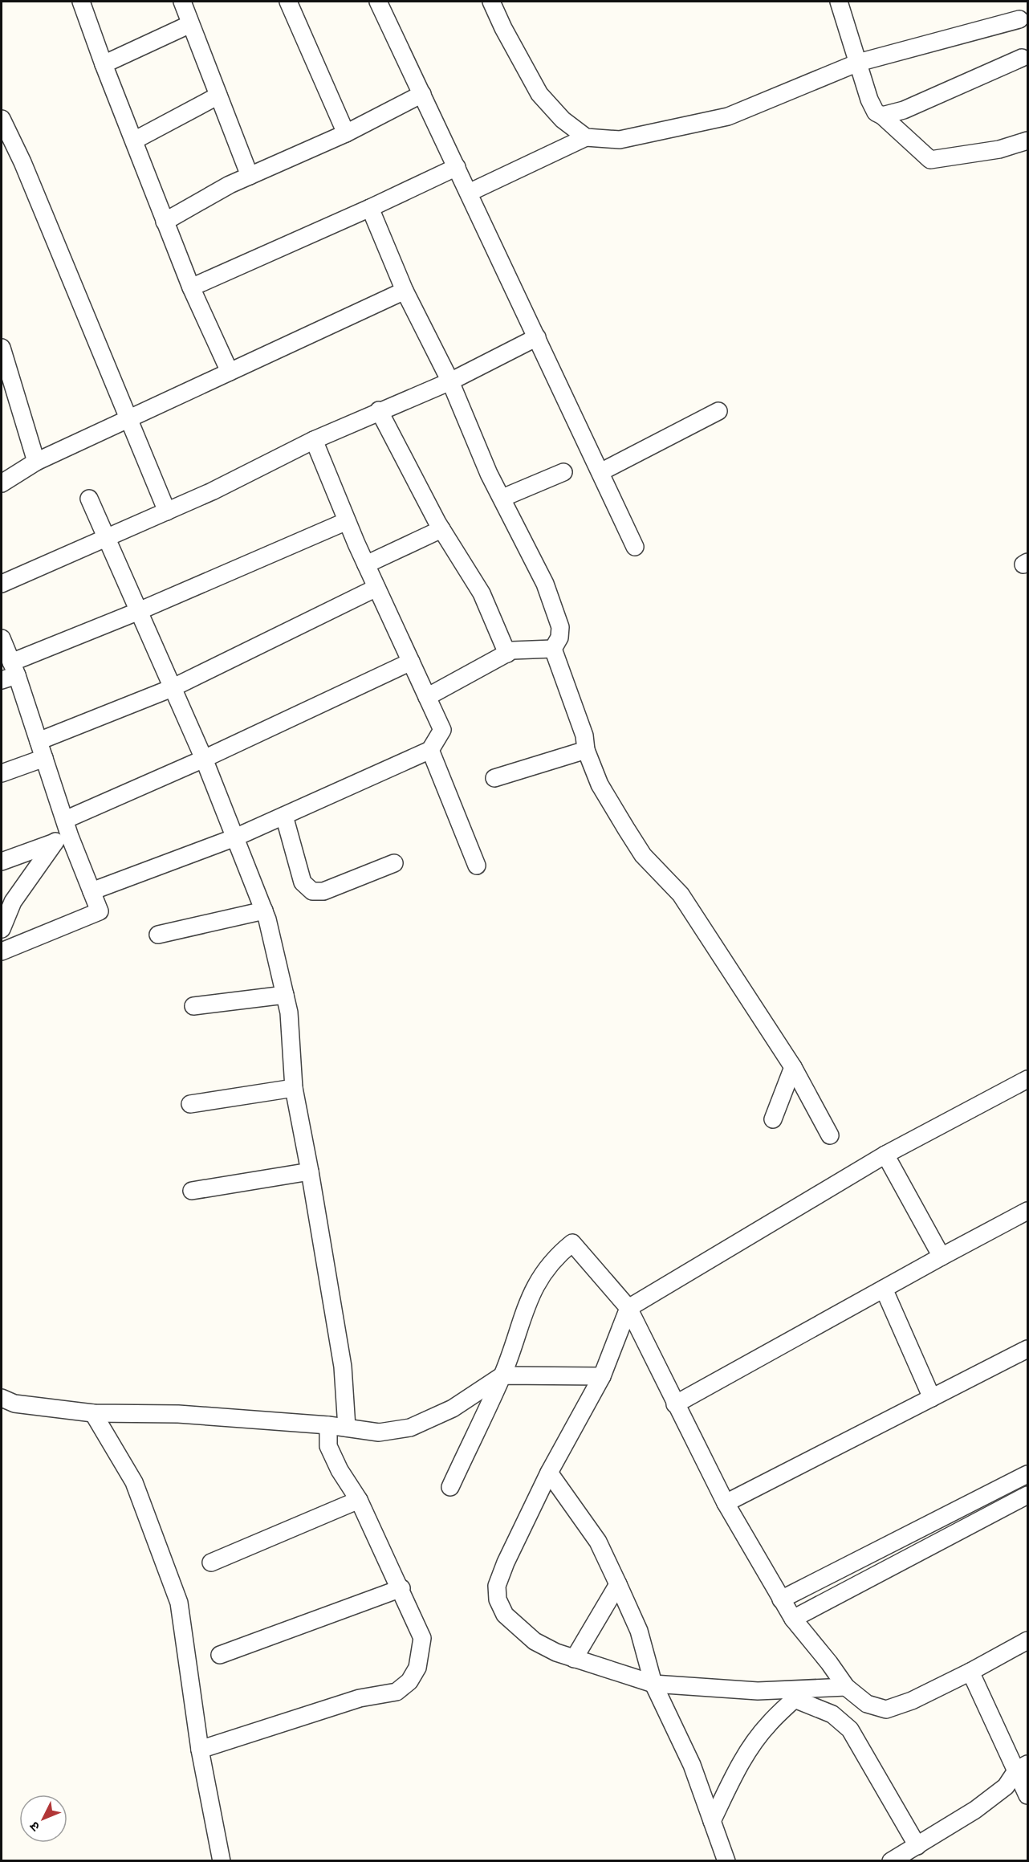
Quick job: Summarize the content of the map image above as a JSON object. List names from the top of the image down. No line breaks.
{"north":"bottom left"}
